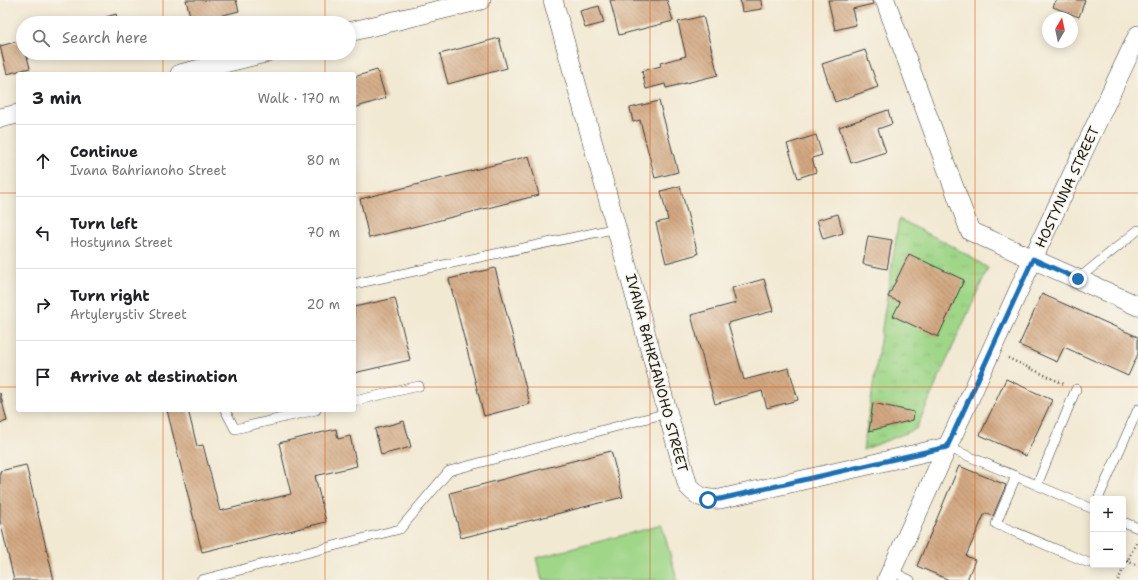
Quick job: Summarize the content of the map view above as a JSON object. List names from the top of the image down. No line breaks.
{"streets":{"street":["HOSTYNNA STREET","IVANA BAHRIANOHO STREET"]},"crossings":[["HOSTYNNA STREET","IVANA BAHRIANOHO STREET"]],"north":"top","page":{"search":"Search here","heading":["3 min","Walk · 170 m"],"list":[["Continue","Ivana Bahrianoho Street","80 m"],["Turn left","Hostynna Street","70 m"],["Turn right","Artylerystiv Street","20 m"],"Arrive at destination"],"map_buttons":["+","−"]}}
